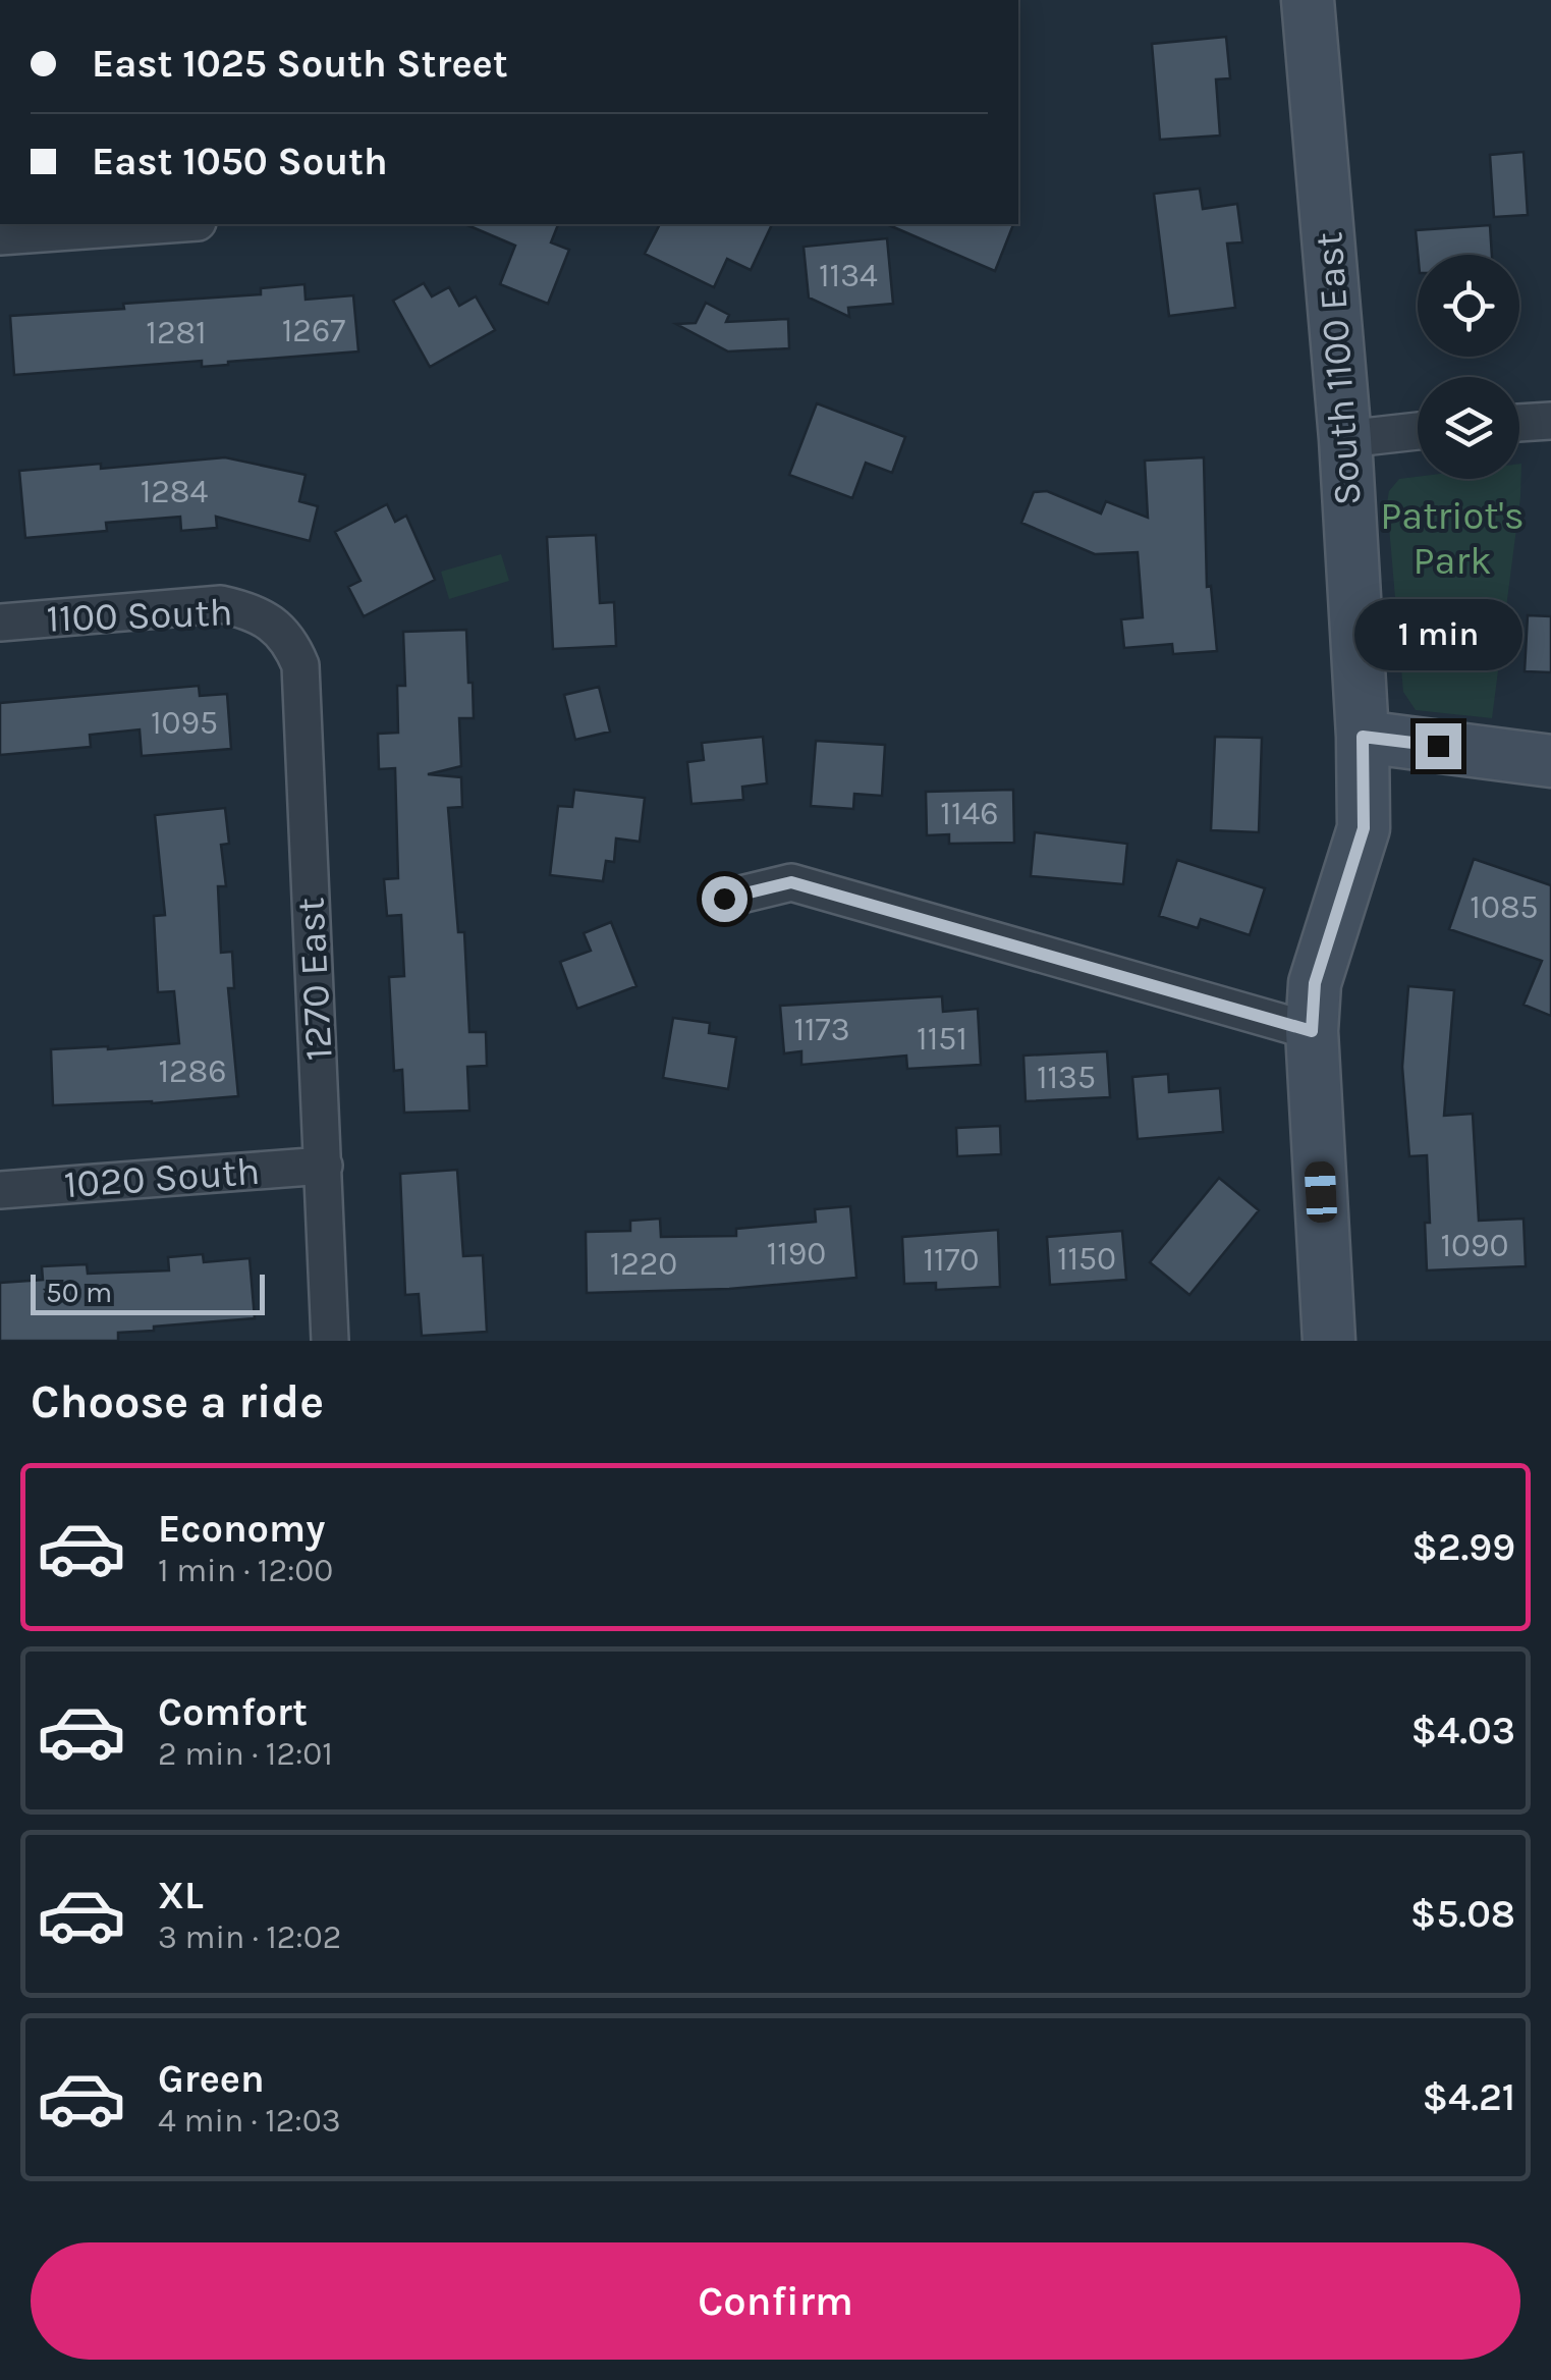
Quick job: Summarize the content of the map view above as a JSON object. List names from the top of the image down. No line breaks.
{"streets":{"street":["South 1100 East","1100 South","1270 East","1020 South"]},"crossings":[["1100 South","1270 East"],["1270 East","1020 South"]],"parks":["Patriot's Park"],"house_numbers":["1134","1267","1281","1284","1095","1146","1085","1173","1151","1286","1135","1090","1190","1150","1170","1220"],"scale_bar":"50 m","page":{"banner":["East 1025 South Street","East 1050 South"],"bubble":"1 min","scale":"50 m","heading":"Choose a ride","list":[{"name":"Economy","note":"1 min · 12:00","value":"$2.99"},{"name":"Comfort","note":"2 min · 12:01","value":"$4.03"},{"name":"XL","note":"3 min · 12:02","value":"$5.08"},{"name":"Green","note":"4 min · 12:03","value":"$4.21"}],"buttons":"Confirm"}}
